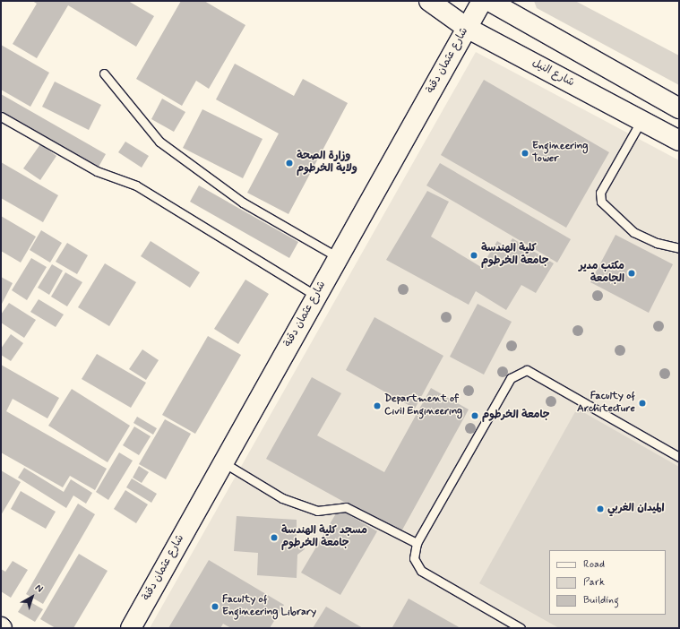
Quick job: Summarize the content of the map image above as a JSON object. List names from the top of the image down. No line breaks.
{"streets":{"street":["شارع عثمان دقنة","شارع النيل"]},"crossings":[["شارع عثمان دقنة","شارع النيل"]],"places":["Engineering Tower","وزارة الصحة ولاية الخرطوم","كلية الهندسة جامعة الخرطوم","مكتب مدير الجامعة","Faculty of Architecture","Department of Civil Engineering","جامعة الخرطوم","الميدان الغربي","مسجد كلية الهندسة جامعة الخرطوم","Faculty of Engineering Library"],"legend":["Road","Park","Building"],"north":"top right"}
